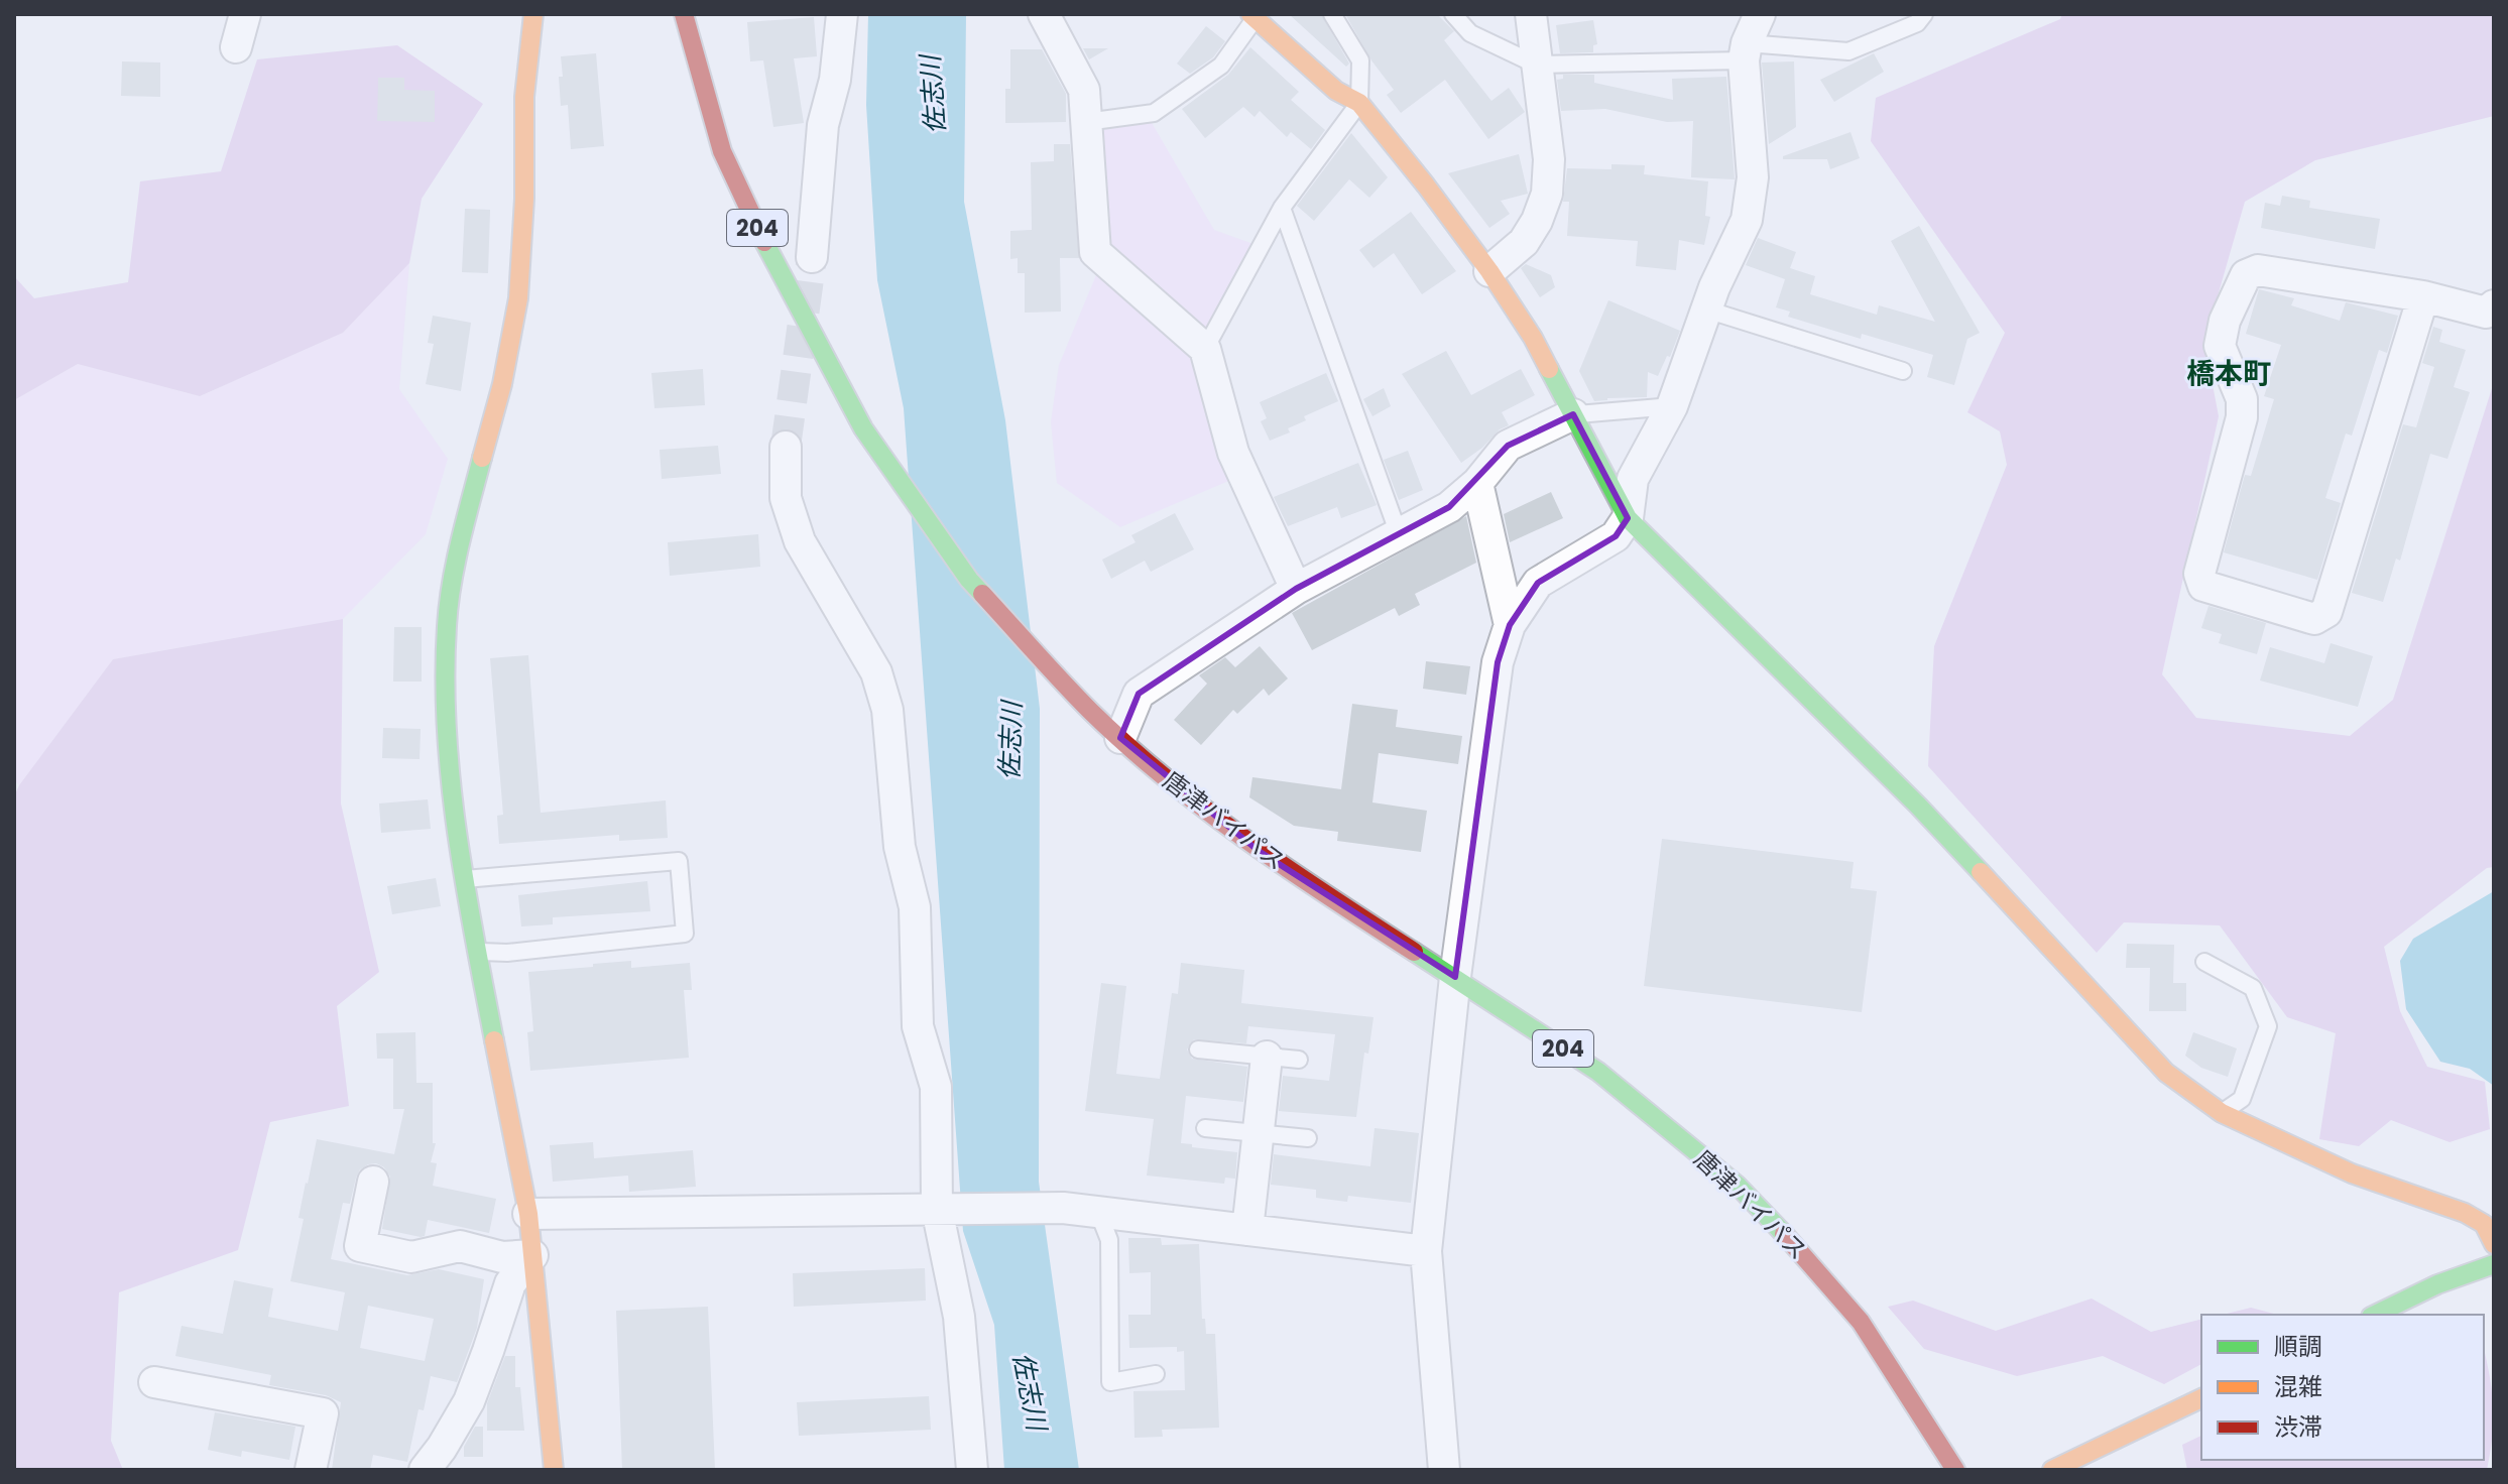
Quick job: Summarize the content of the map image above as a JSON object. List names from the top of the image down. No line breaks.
{"streets":{"main road":["204","唐津バイパス"]},"districts":["橋本町"],"water":["佐志川"],"legend":["順調","混雑","渋滞"]}
